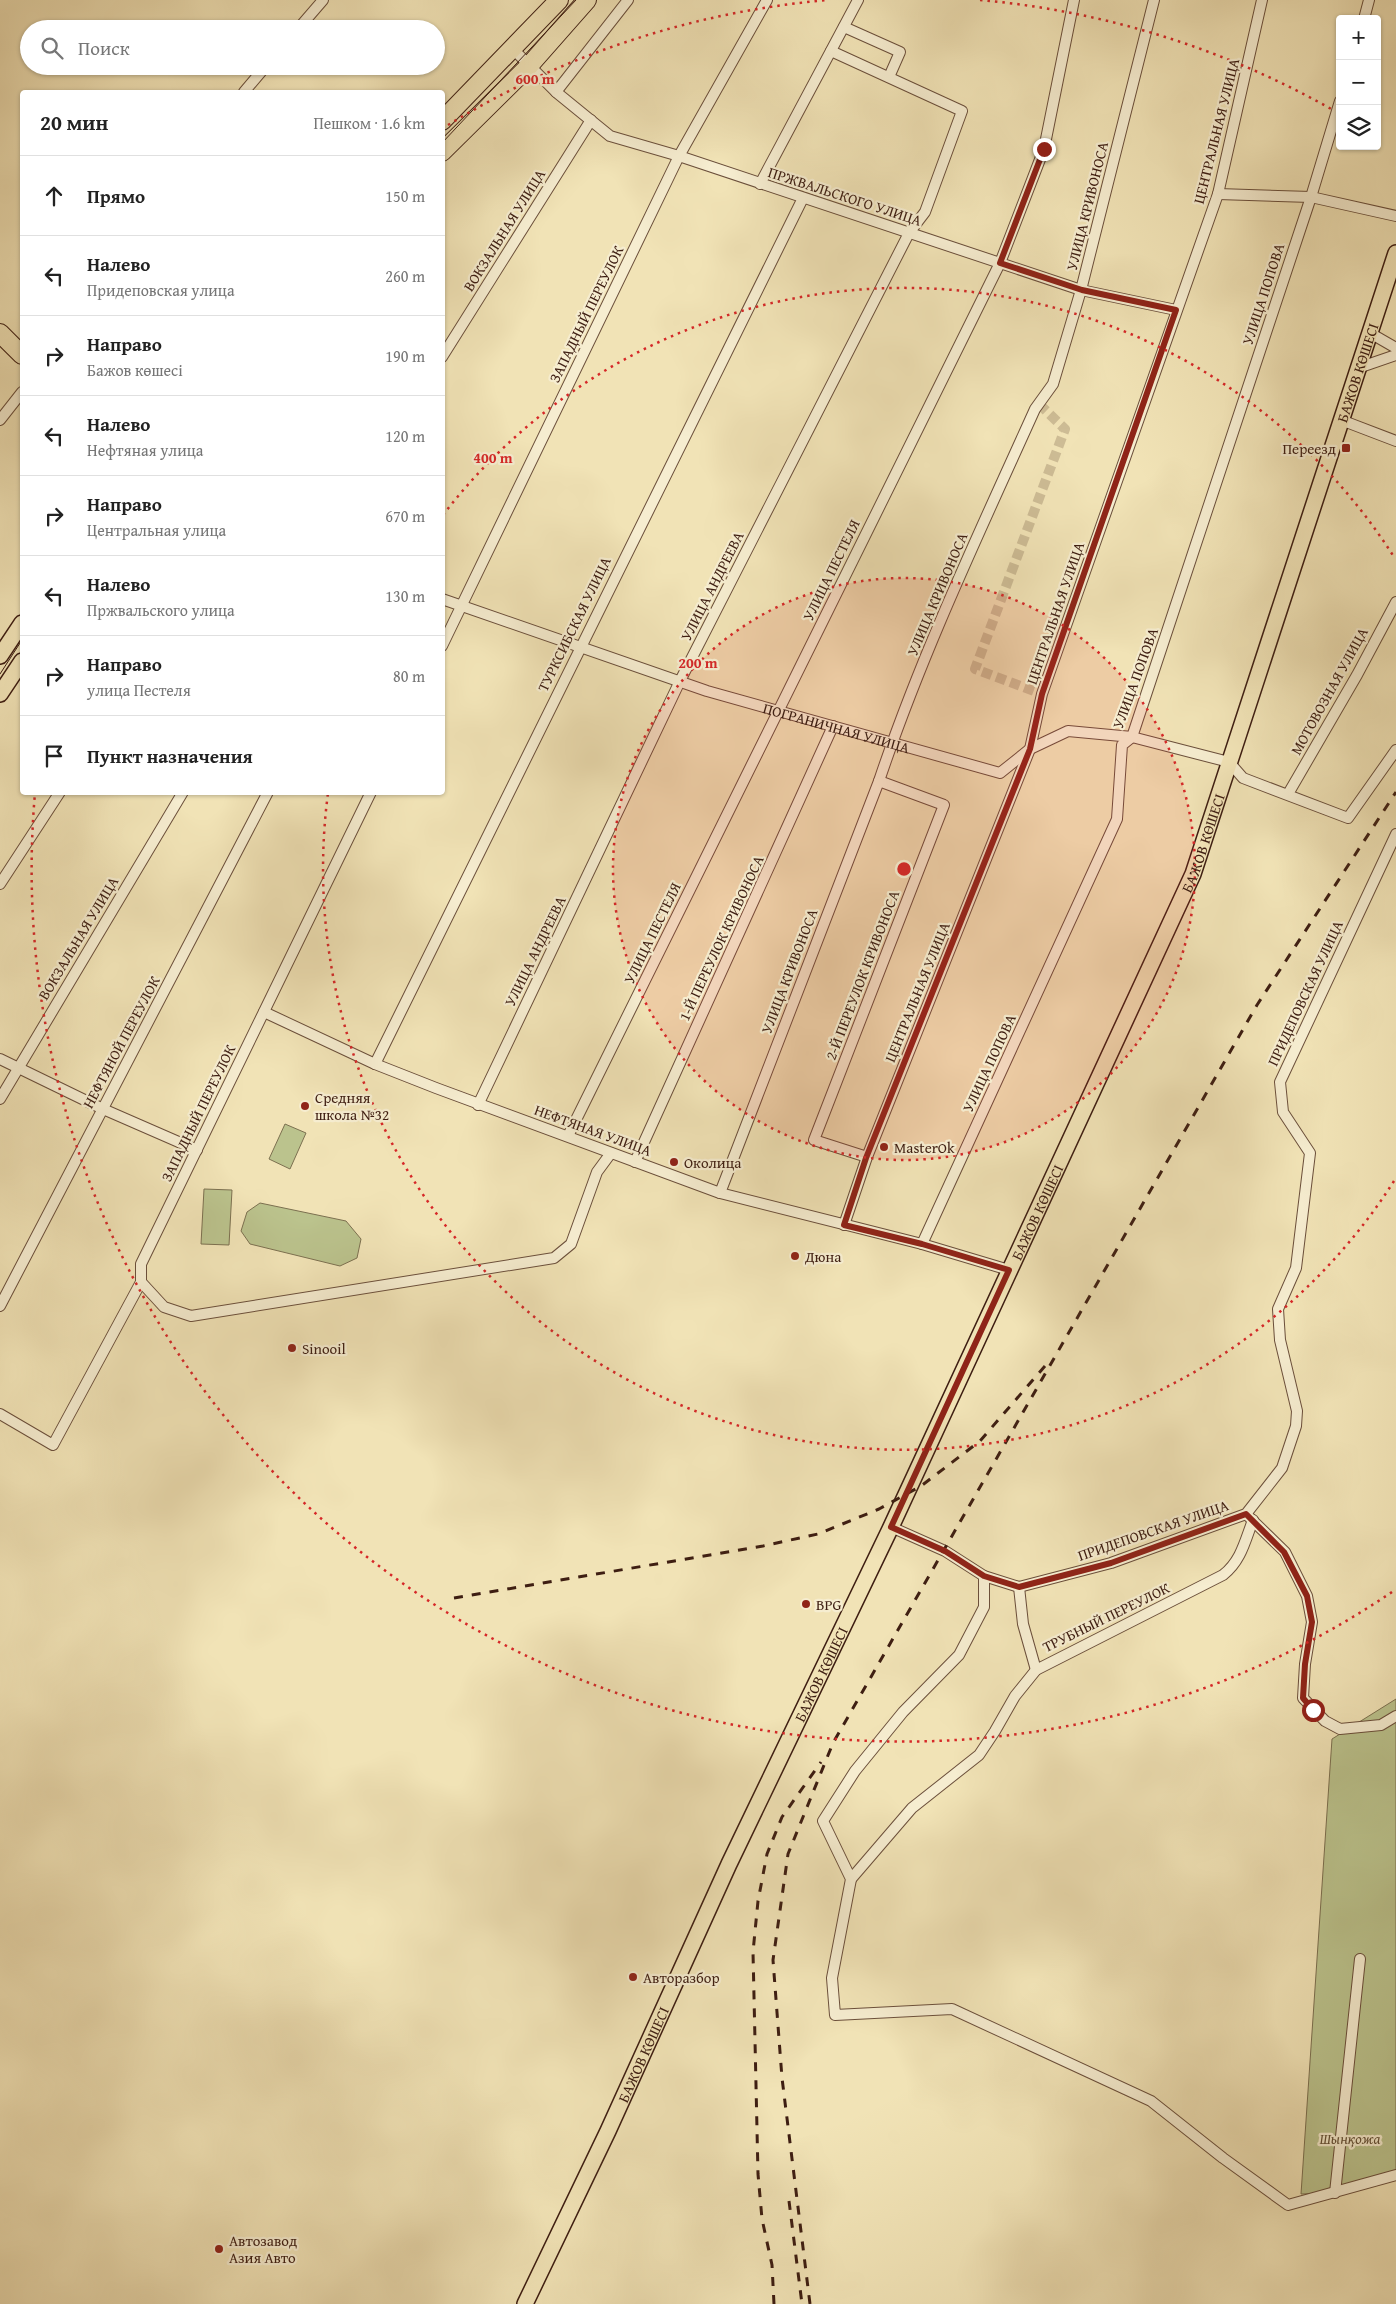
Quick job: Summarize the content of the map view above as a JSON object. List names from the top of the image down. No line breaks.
{"streets":{"main road":["БАЖОВ КӨШЕСІ"],"street":["ЦЕНТРАЛЬНАЯ УЛИЦА","ПРЖВАЛЬСКОГО УЛИЦА","УЛИЦА КРИВОНОСА","ВОКЗАЛЬНАЯ УЛИЦА","УЛИЦА ПОПОВА","ЗАПАДНЫЙ ПЕРЕУЛОК","УЛИЦА ПЕСТЕЛЯ","УЛИЦА АНДРЕЕВА","ТУРКСИБСКАЯ УЛИЦА","МОТОВОЗНАЯ УЛИЦА","ПОГРАНИЧНАЯ УЛИЦА","1-Й ПЕРЕУЛОК КРИВОНОСА","2-Й ПЕРЕУЛОК КРИВОНОСА","ПРИДЕПОВСКАЯ УЛИЦА","НЕФТЯНОЙ ПЕРЕУЛОК","НЕФТЯНАЯ УЛИЦА","ТРУБНЫЙ ПЕРЕУЛОК"]},"crossings":[["ЦЕНТРАЛЬНАЯ УЛИЦА","ПРЖВАЛЬСКОГО УЛИЦА"],["ЦЕНТРАЛЬНАЯ УЛИЦА","ПОГРАНИЧНАЯ УЛИЦА"],["ЦЕНТРАЛЬНАЯ УЛИЦА","2-Й ПЕРЕУЛОК КРИВОНОСА"],["ЦЕНТРАЛЬНАЯ УЛИЦА","НЕФТЯНАЯ УЛИЦА"],["ПРЖВАЛЬСКОГО УЛИЦА","УЛИЦА КРИВОНОСА"],["ПРЖВАЛЬСКОГО УЛИЦА","ВОКЗАЛЬНАЯ УЛИЦА"],["ПРЖВАЛЬСКОГО УЛИЦА","ЗАПАДНЫЙ ПЕРЕУЛОК"],["ПРЖВАЛЬСКОГО УЛИЦА","УЛИЦА ПЕСТЕЛЯ"],["ПРЖВАЛЬСКОГО УЛИЦА","УЛИЦА АНДРЕЕВА"],["ПРЖВАЛЬСКОГО УЛИЦА","ТУРКСИБСКАЯ УЛИЦА"],["УЛИЦА КРИВОНОСА","ПОГРАНИЧНАЯ УЛИЦА"],["УЛИЦА КРИВОНОСА","2-Й ПЕРЕУЛОК КРИВОНОСА"],["УЛИЦА КРИВОНОСА","НЕФТЯНАЯ УЛИЦА"],["УЛИЦА ПОПОВА","ПОГРАНИЧНАЯ УЛИЦА"],["УЛИЦА ПОПОВА","НЕФТЯНАЯ УЛИЦА"],["ЗАПАДНЫЙ ПЕРЕУЛОК","ПОГРАНИЧНАЯ УЛИЦА"],["ЗАПАДНЫЙ ПЕРЕУЛОК","НЕФТЯНАЯ УЛИЦА"],["БАЖОВ КӨШЕСІ","ПОГРАНИЧНАЯ УЛИЦА"],["БАЖОВ КӨШЕСІ","НЕФТЯНАЯ УЛИЦА"],["УЛИЦА ПЕСТЕЛЯ","ПОГРАНИЧНАЯ УЛИЦА"],["УЛИЦА ПЕСТЕЛЯ","НЕФТЯНАЯ УЛИЦА"],["УЛИЦА АНДРЕЕВА","ПОГРАНИЧНАЯ УЛИЦА"],["УЛИЦА АНДРЕЕВА","НЕФТЯНАЯ УЛИЦА"],["ТУРКСИБСКАЯ УЛИЦА","ПОГРАНИЧНАЯ УЛИЦА"],["ТУРКСИБСКАЯ УЛИЦА","НЕФТЯНАЯ УЛИЦА"],["ПОГРАНИЧНАЯ УЛИЦА","1-Й ПЕРЕУЛОК КРИВОНОСА"],["1-Й ПЕРЕУЛОК КРИВОНОСА","НЕФТЯНАЯ УЛИЦА"],["ПРИДЕПОВСКАЯ УЛИЦА","ТРУБНЫЙ ПЕРЕУЛОК"]],"parks":["Шынқожа"],"places":{"transit":["Переезд"],"other":["Средняя школа №32","MasterOk","Околица","Дюна","Sinooil","BPG","Авторазбор","Автозавод Азия Авто"]},"page":{"map_buttons":["+","−"],"search":"Поиск","heading":["20 мин","Пешком · 1.6 km"],"list":[["Прямо","150 m"],["Налево","Придеповская улица","260 m"],["Направо","Бажов көшесі","190 m"],["Налево","Нефтяная улица","120 m"],["Направо","Центральная улица","670 m"],["Налево","Пржвальского улица","130 m"],["Направо","улица Пестеля","80 m"],"Пункт назначения"]},"rings":["600 m","400 m","200 m"]}
